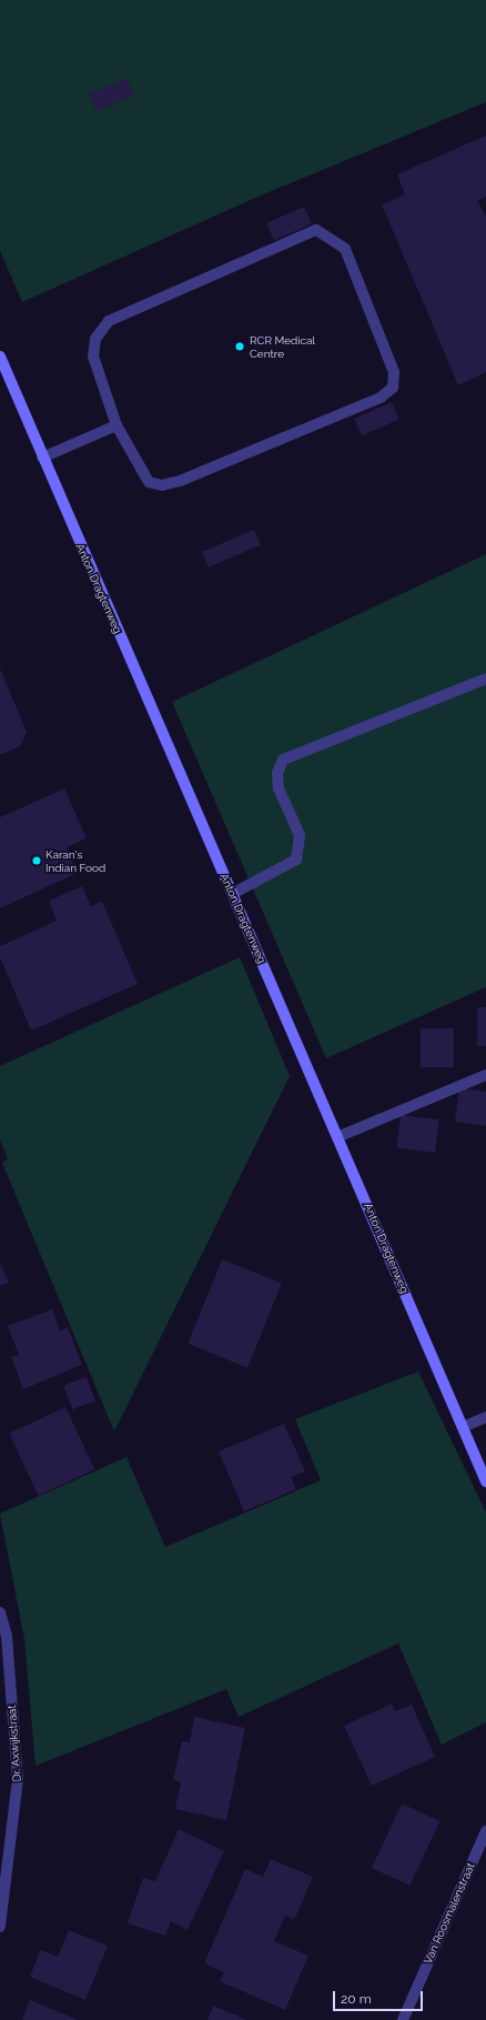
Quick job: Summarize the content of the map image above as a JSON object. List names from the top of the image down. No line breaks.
{"streets":{"main road":["Anton Dragtenweg"],"street":["Dr. Axwijkstraat","Van Roosmalenstraat"]},"places":["RCR Medical Centre","Karan's Indian Food"],"scale_bar":"20 m"}
